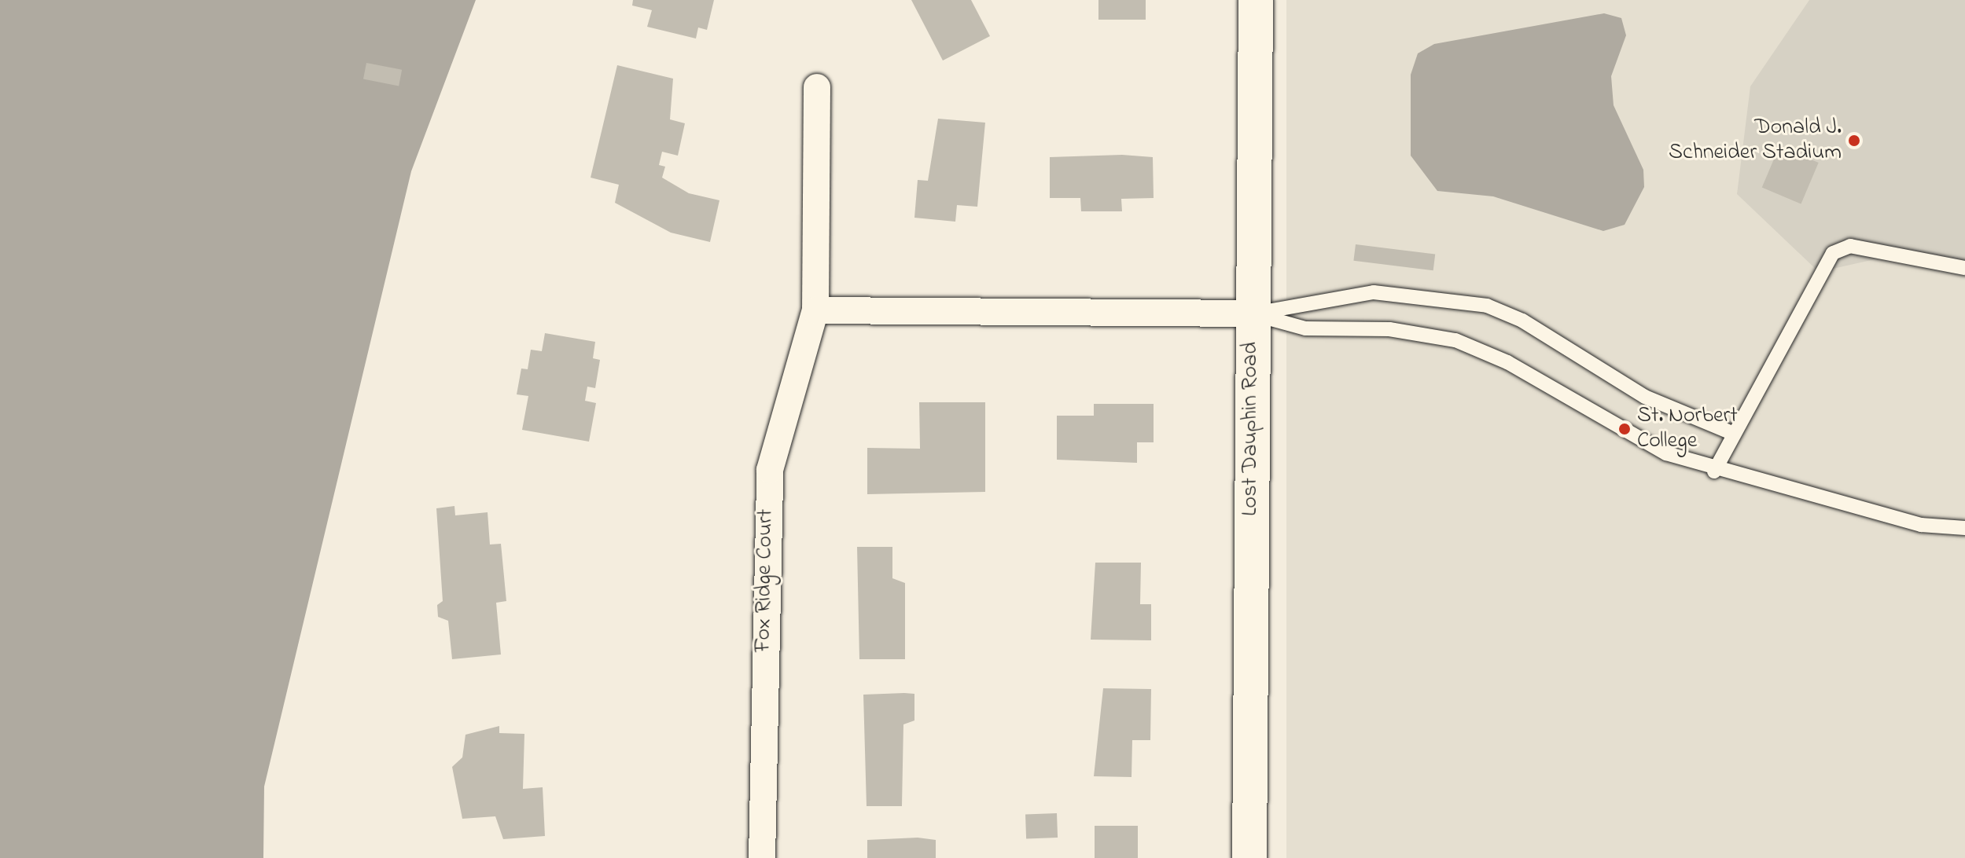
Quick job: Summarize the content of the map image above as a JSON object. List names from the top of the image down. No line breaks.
{"streets":{"main road":["Lost Dauphin Road"],"street":["Fox Ridge Court"]},"places":["Donald J. Schneider Stadium","St. Norbert College"]}
